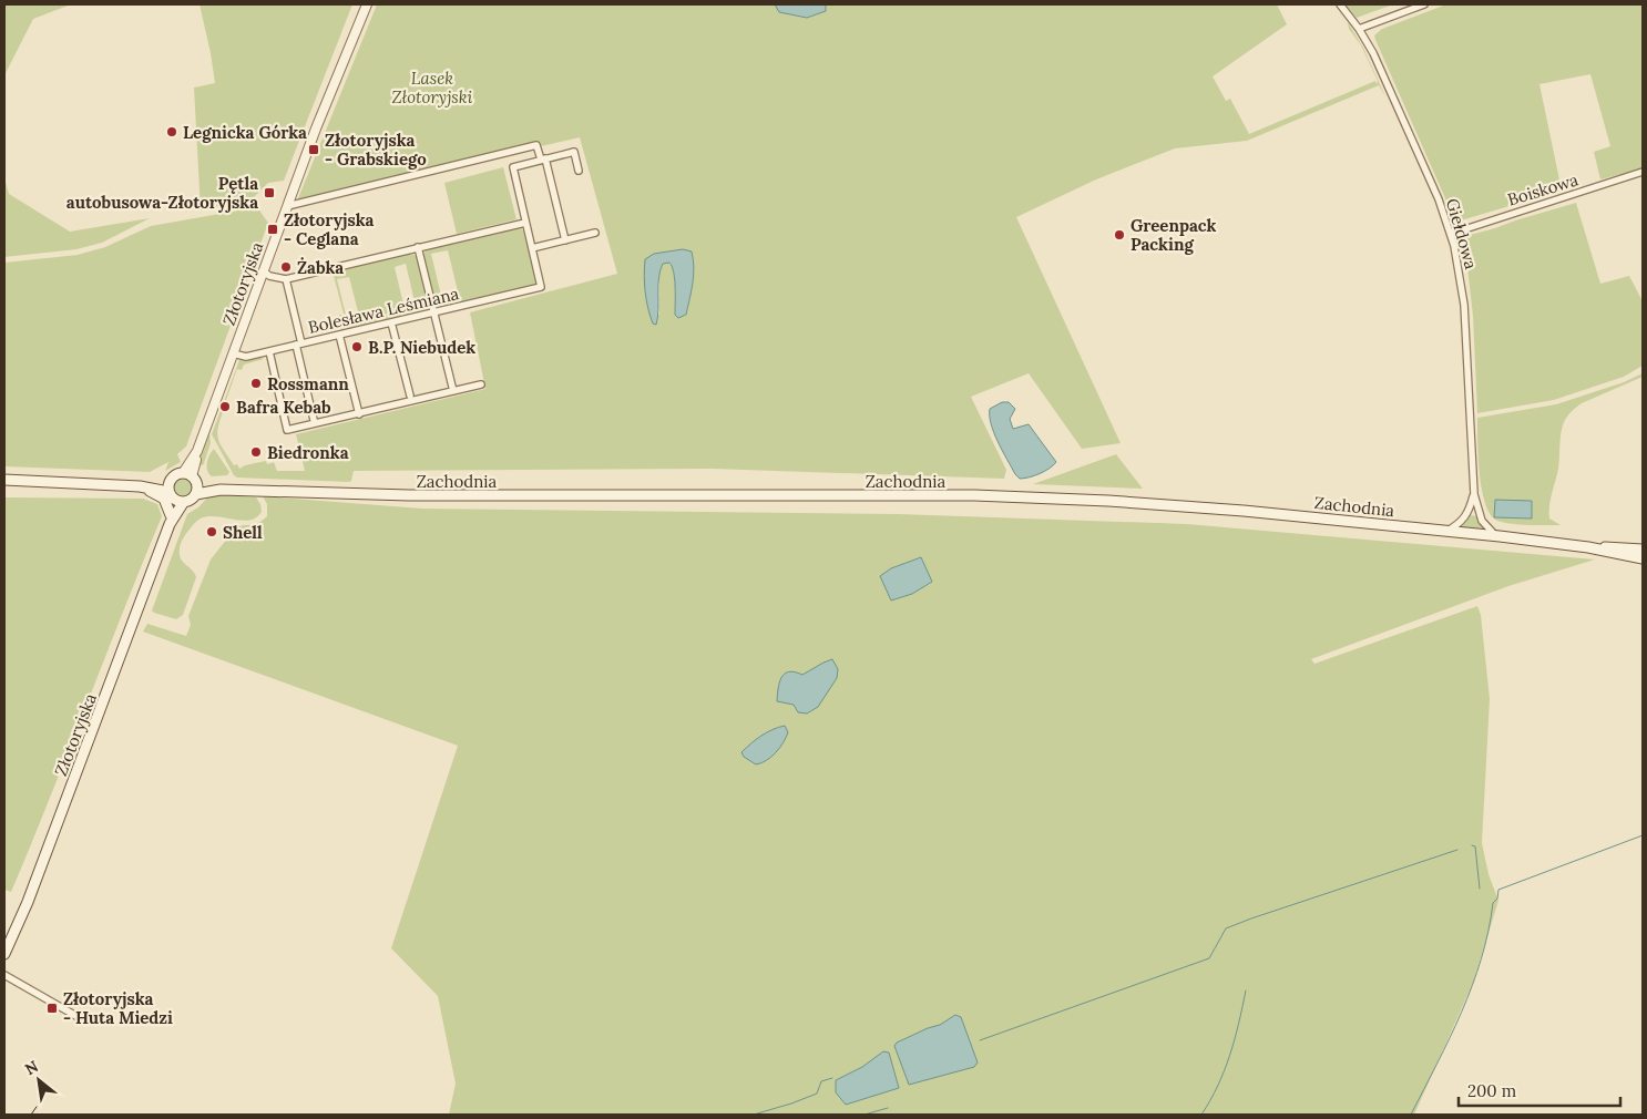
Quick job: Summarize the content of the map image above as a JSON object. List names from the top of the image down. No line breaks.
{"streets":{"main road":["Złotoryjska","Zachodnia"],"street":["Boiskowa","Giełdowa","Bolesława Leśmiana"]},"crossings":[["Boiskowa","Giełdowa"],["Giełdowa","Zachodnia"],["Złotoryjska","Bolesława Leśmiana"],["Złotoryjska","Zachodnia"]],"parks":["Lasek Złotoryjski"],"places":{"other":["Legnicka Górka","Greenpack Packing","Żabka","B.P. Niebudek","Rossmann","Bafra Kebab","Biedronka","Shell"],"transit":["Złotoryjska - Grabskiego","Pętla autobusowa-Złotoryjska","Złotoryjska - Ceglana","Złotoryjska - Huta Miedzi"]},"scale_bar":"200 m","north":"top left"}
